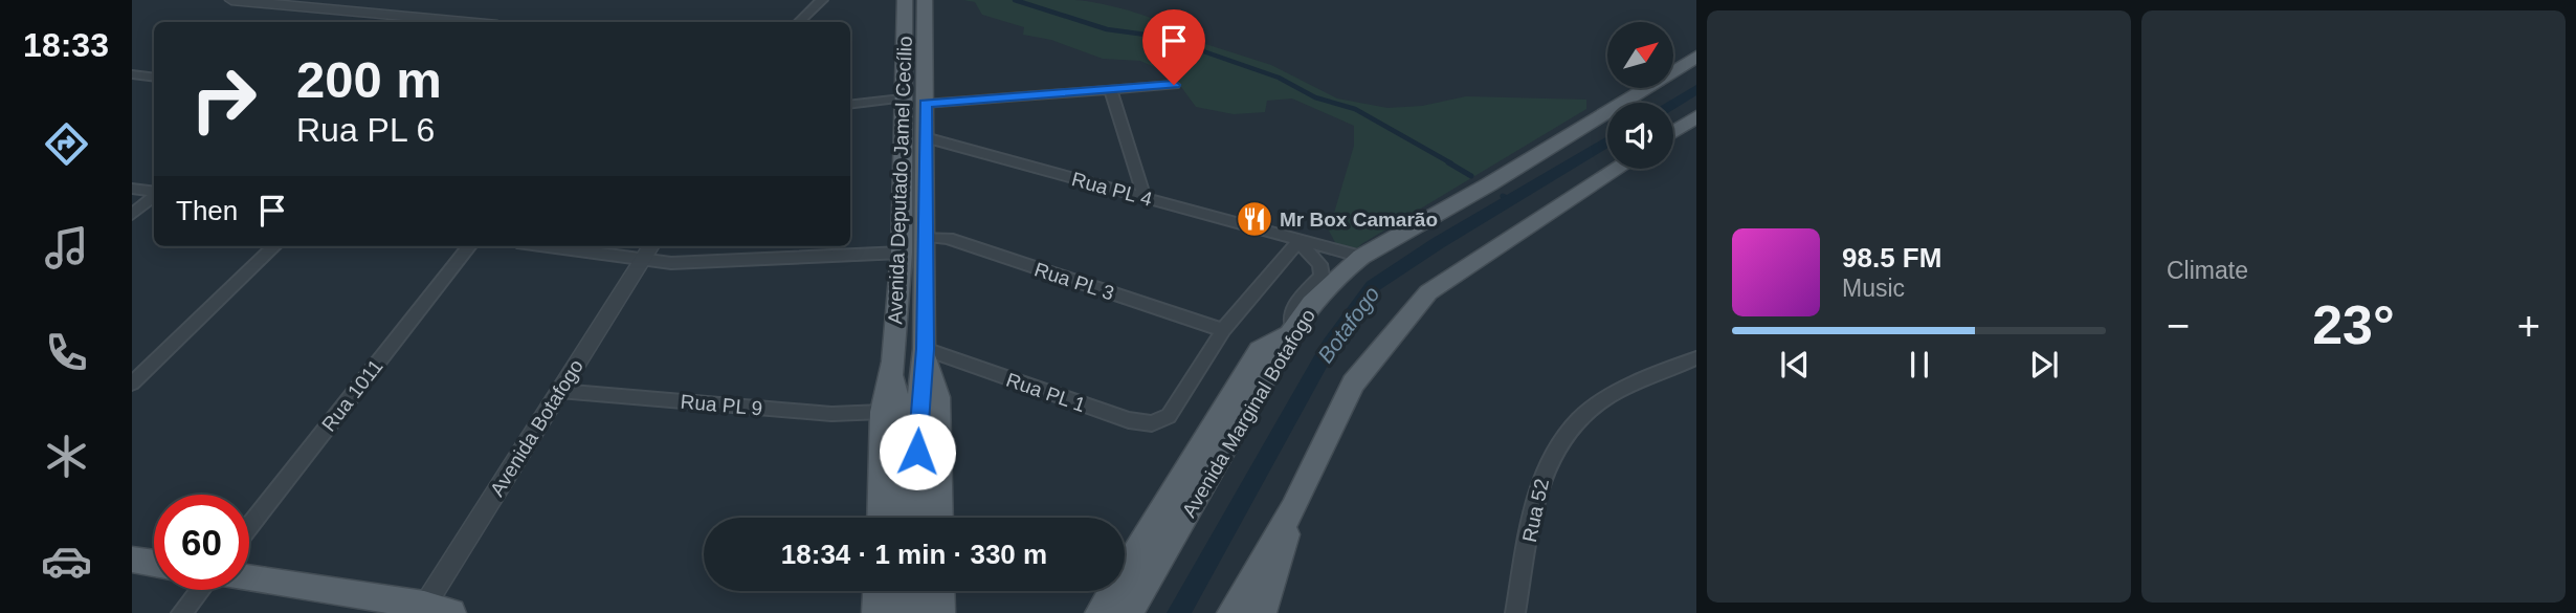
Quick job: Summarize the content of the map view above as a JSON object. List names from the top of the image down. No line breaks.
{"streets":{"main road":["Avenida Deputado Jamel Cecílio","Avenida Marginal Botafogo"],"street":["Rua PL 4","Rua PL 3","Rua PL 1","Rua 1011","Rua PL 9","Avenida Botafogo","Rua 52"]},"crossings":[["Avenida Deputado Jamel Cecílio","Rua PL 4"],["Avenida Deputado Jamel Cecílio","Rua PL 3"],["Avenida Deputado Jamel Cecílio","Rua PL 1"],["Avenida Deputado Jamel Cecílio","Rua PL 9"],["Rua PL 4","Avenida Marginal Botafogo"],["Rua PL 3","Rua PL 1"],["Rua PL 9","Avenida Botafogo"]],"water":["Botafogo"],"places":{"restaurant":["Mr Box Camarão"]},"north":"top right","page":{"tabs":"18:33","tile":"Climate","turn":["200 m","Rua PL 6"],"then":"Then","song":["98.5 FM","Music"],"heat":["−","23°","+"],"limit":"60","trip":"18:34 · 1 min · 330 m"}}
